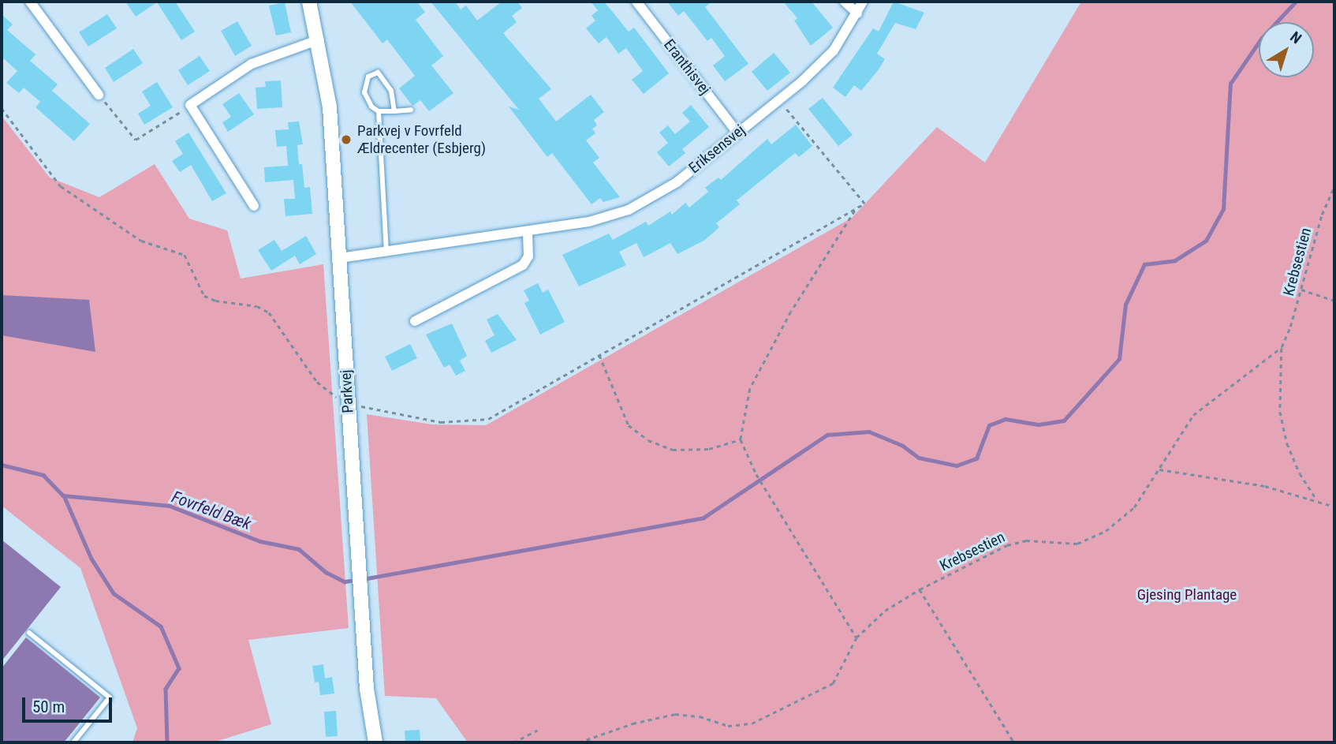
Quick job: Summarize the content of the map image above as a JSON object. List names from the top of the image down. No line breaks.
{"streets":{"street":["Eranthisvej","Eriksensvej","Parkvej"],"path":["Krebsestien"]},"crossings":[["Eranthisvej","Eriksensvej"],["Eriksensvej","Parkvej"]],"water":["Fovrfeld Bæk"],"parks":["Gjesing Plantage"],"places":["Parkvej v Fovrfeld Ældrecenter (Esbjerg)"],"scale_bar":"50 m","north":"top right"}
